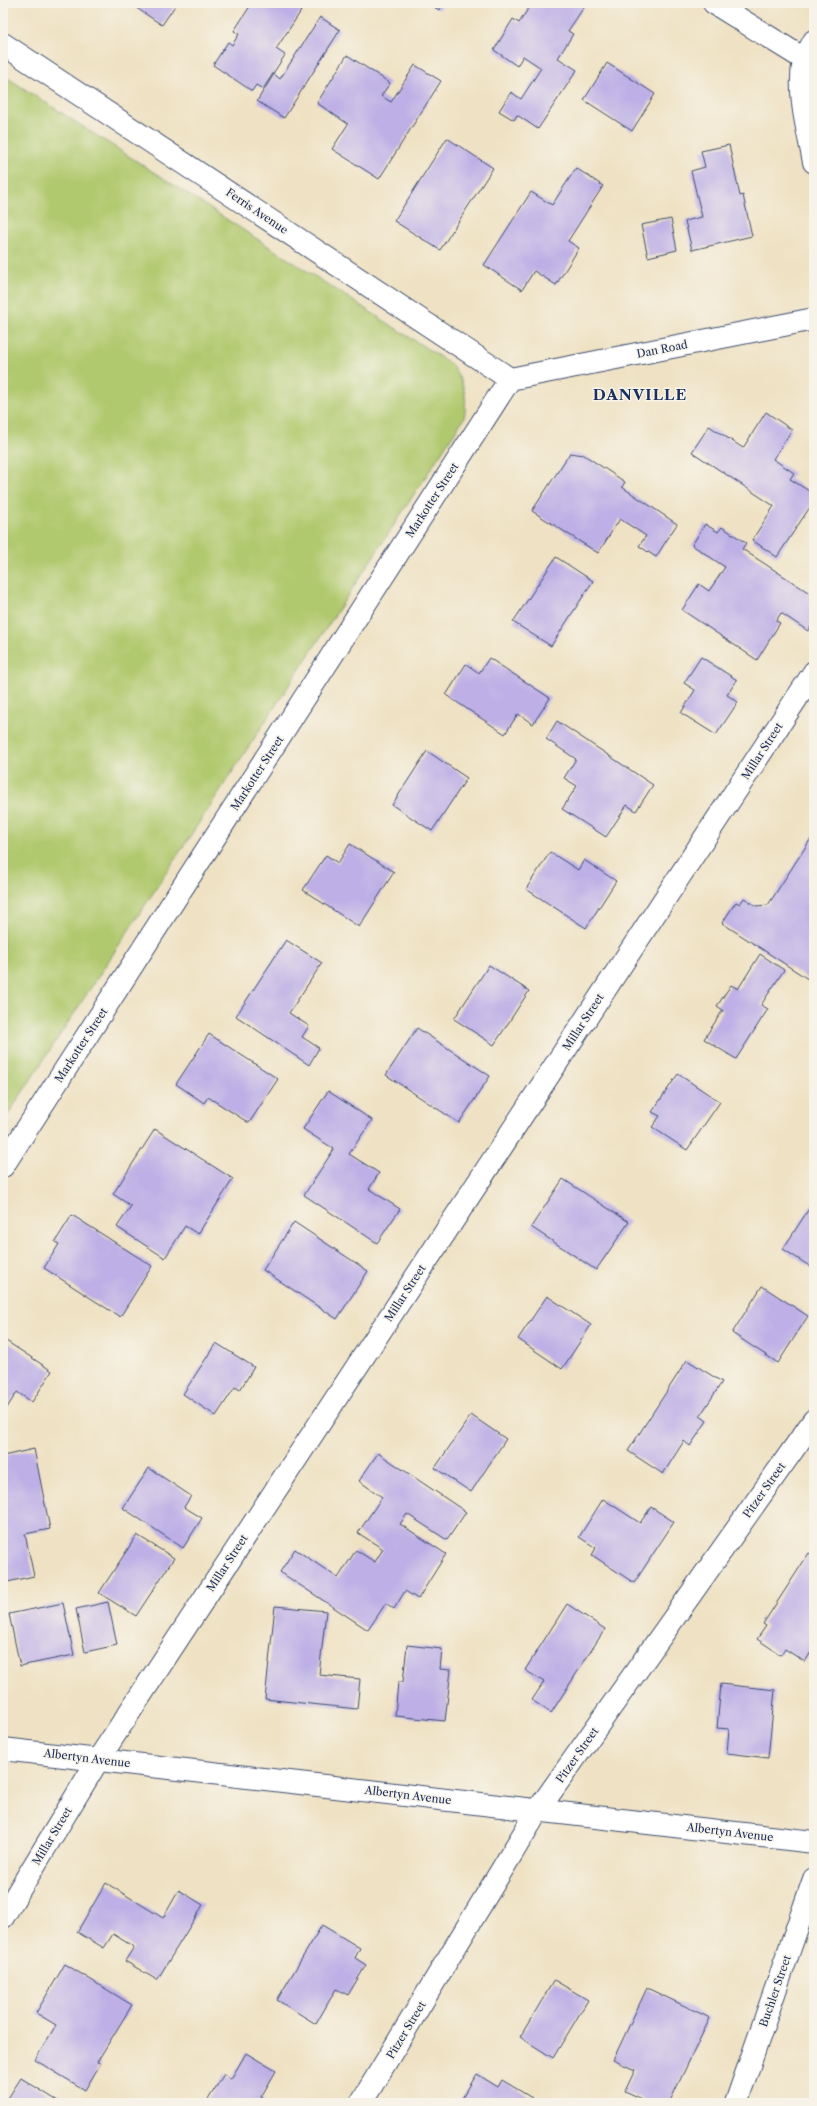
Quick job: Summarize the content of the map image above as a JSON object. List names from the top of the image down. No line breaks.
{"streets":{"street":["Ferris Avenue","Dan Road","Markotter Street","Millar Street","Pitzer Street","Albertyn Avenue","Buchler Street"]},"crossings":[["Ferris Avenue","Dan Road"],["Ferris Avenue","Markotter Street"],["Dan Road","Markotter Street"],["Millar Street","Albertyn Avenue"],["Pitzer Street","Albertyn Avenue"]],"districts":["DANVILLE"]}
